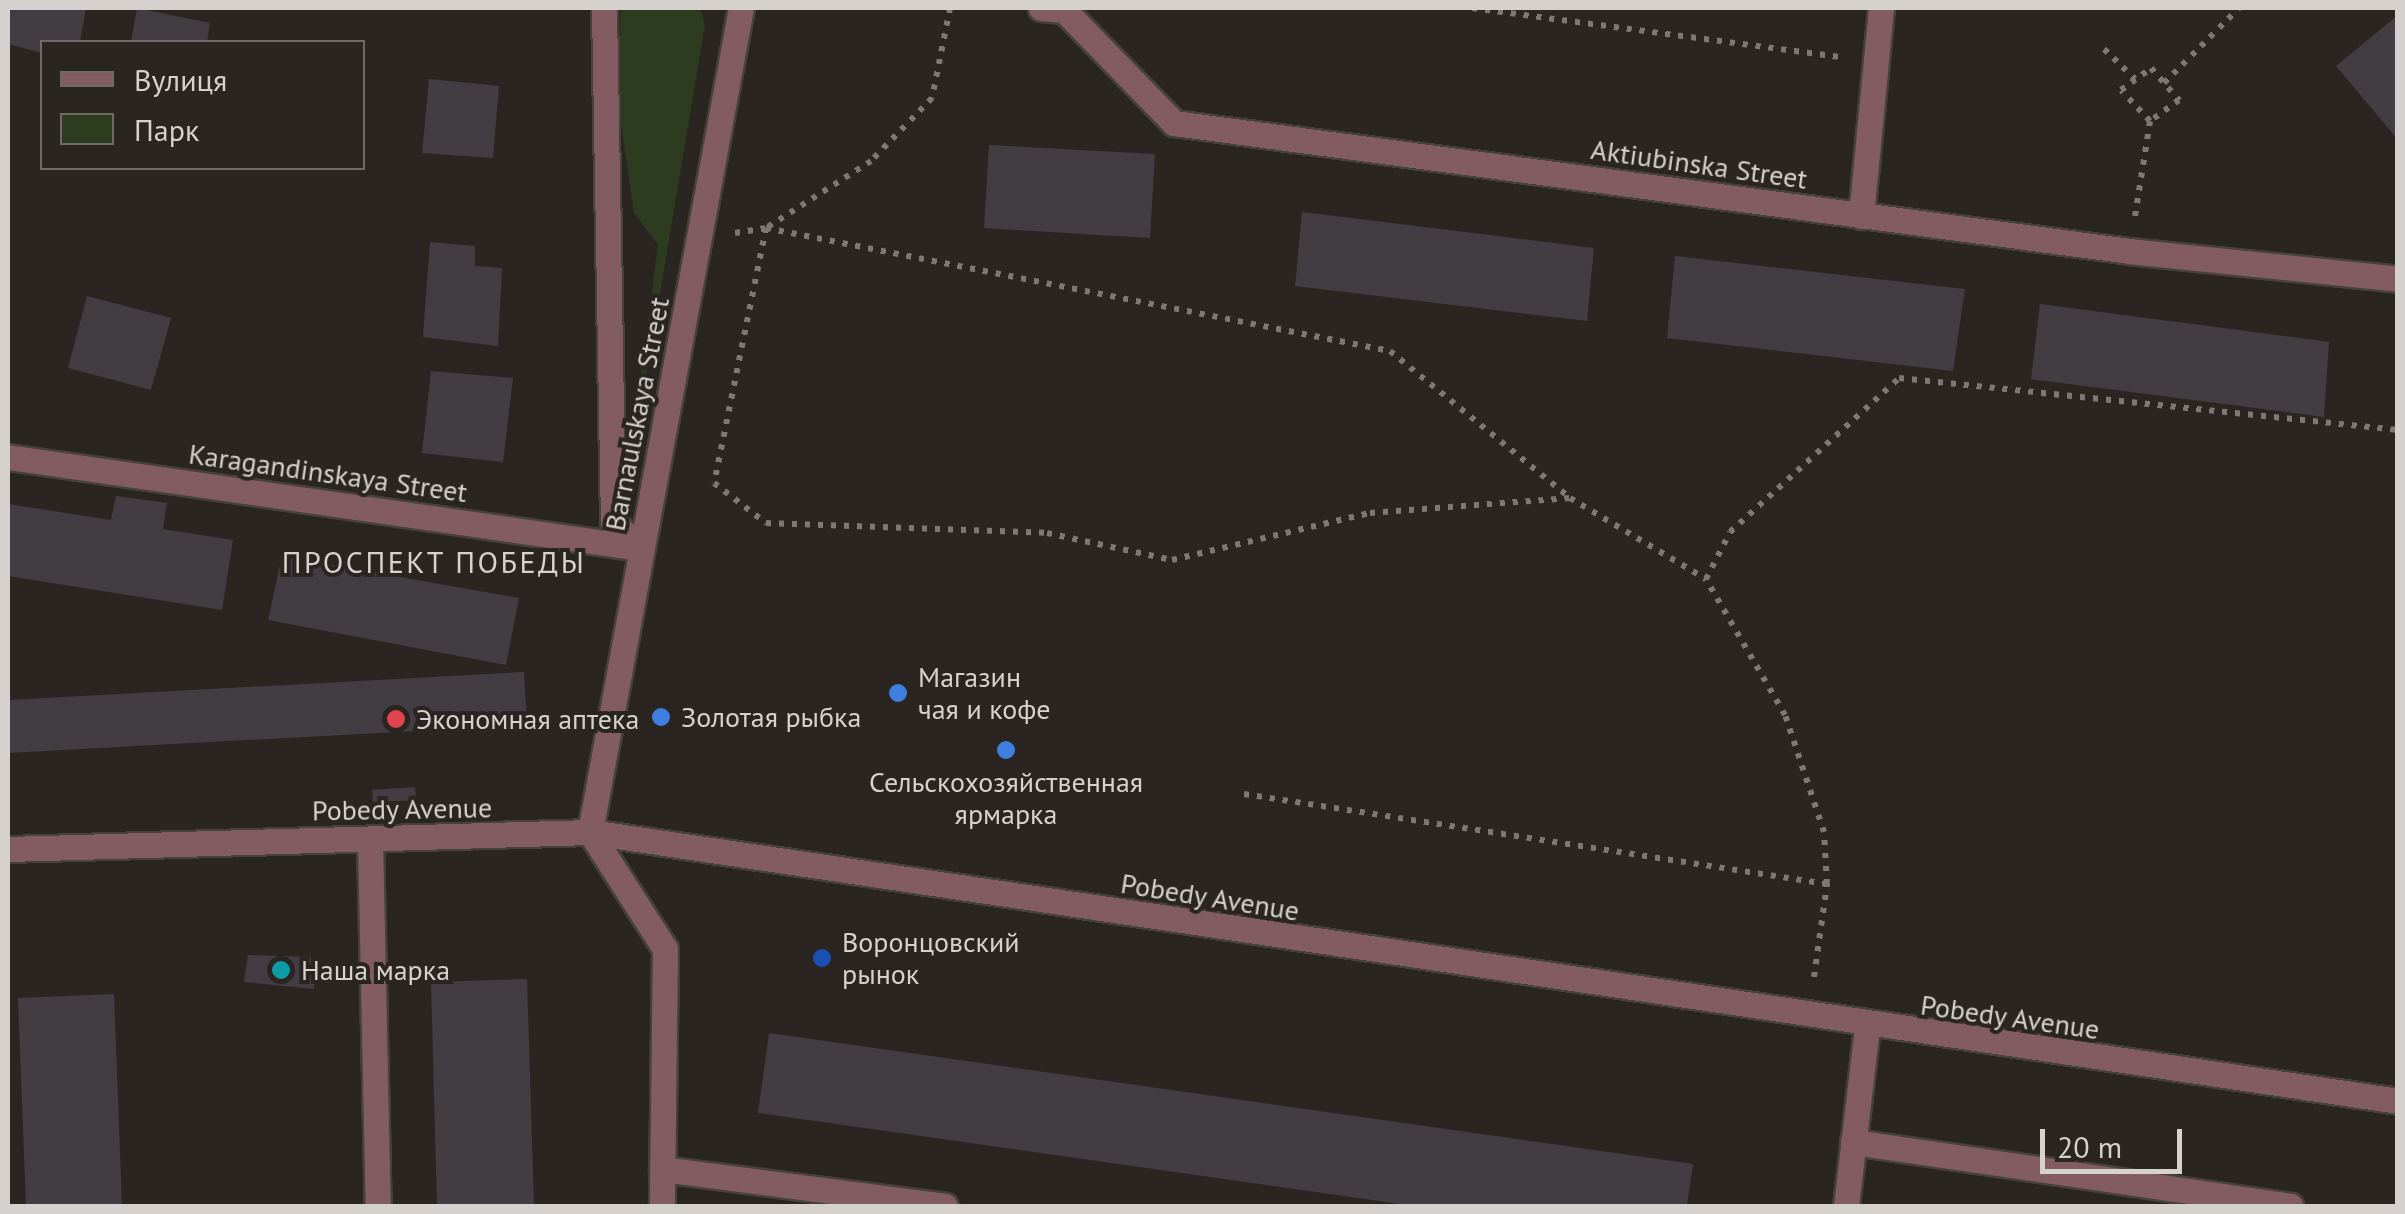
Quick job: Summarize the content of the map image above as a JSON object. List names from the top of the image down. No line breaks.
{"streets":{"street":["Aktiubinska Street","Barnaulskaya Street","Karagandinskaya Street","Pobedy Avenue"]},"crossings":[["Barnaulskaya Street","Karagandinskaya Street"],["Barnaulskaya Street","Pobedy Avenue"]],"districts":["ПРОСПЕКТ ПОБЕДЫ"],"places":["Магазин чая и кофе","Золотая рыбка","Экономная аптека","Сельскохозяйственная ярмарка","Воронцовский рынок","Наша марка"],"legend":["Вулиця","Парк"],"scale_bar":"20 m"}
